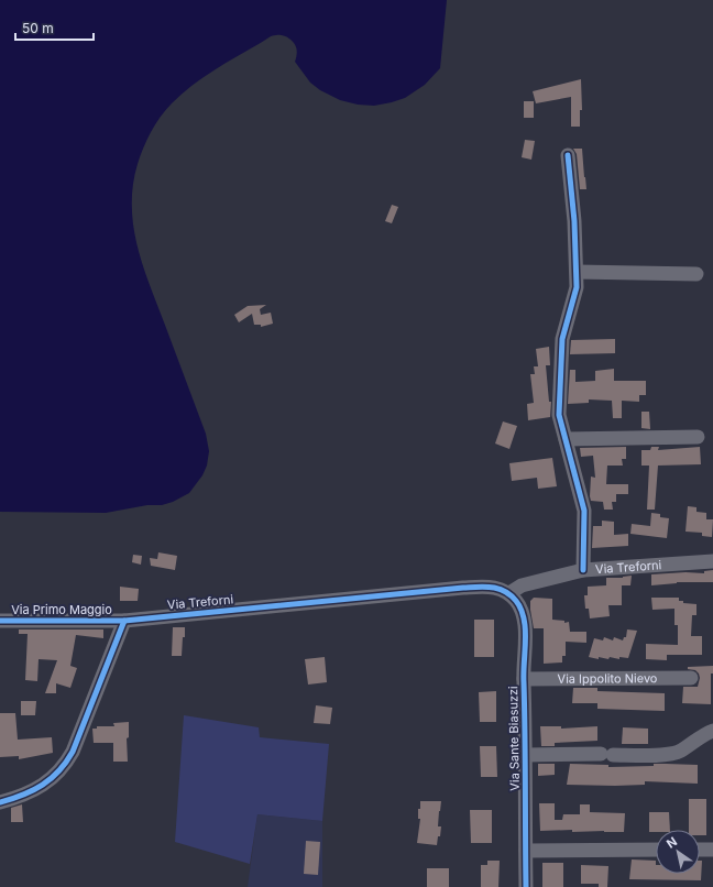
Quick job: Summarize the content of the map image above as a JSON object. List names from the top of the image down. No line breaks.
{"streets":{"street":["Via Treforni","Via Primo Maggio","Via Ippolito Nievo","Via Sante Biasuzzi"]},"crossings":[["Via Treforni","Via Primo Maggio"],["Via Treforni","Via Sante Biasuzzi"],["Via Ippolito Nievo","Via Sante Biasuzzi"]],"scale_bar":"50 m","north":"top left"}
